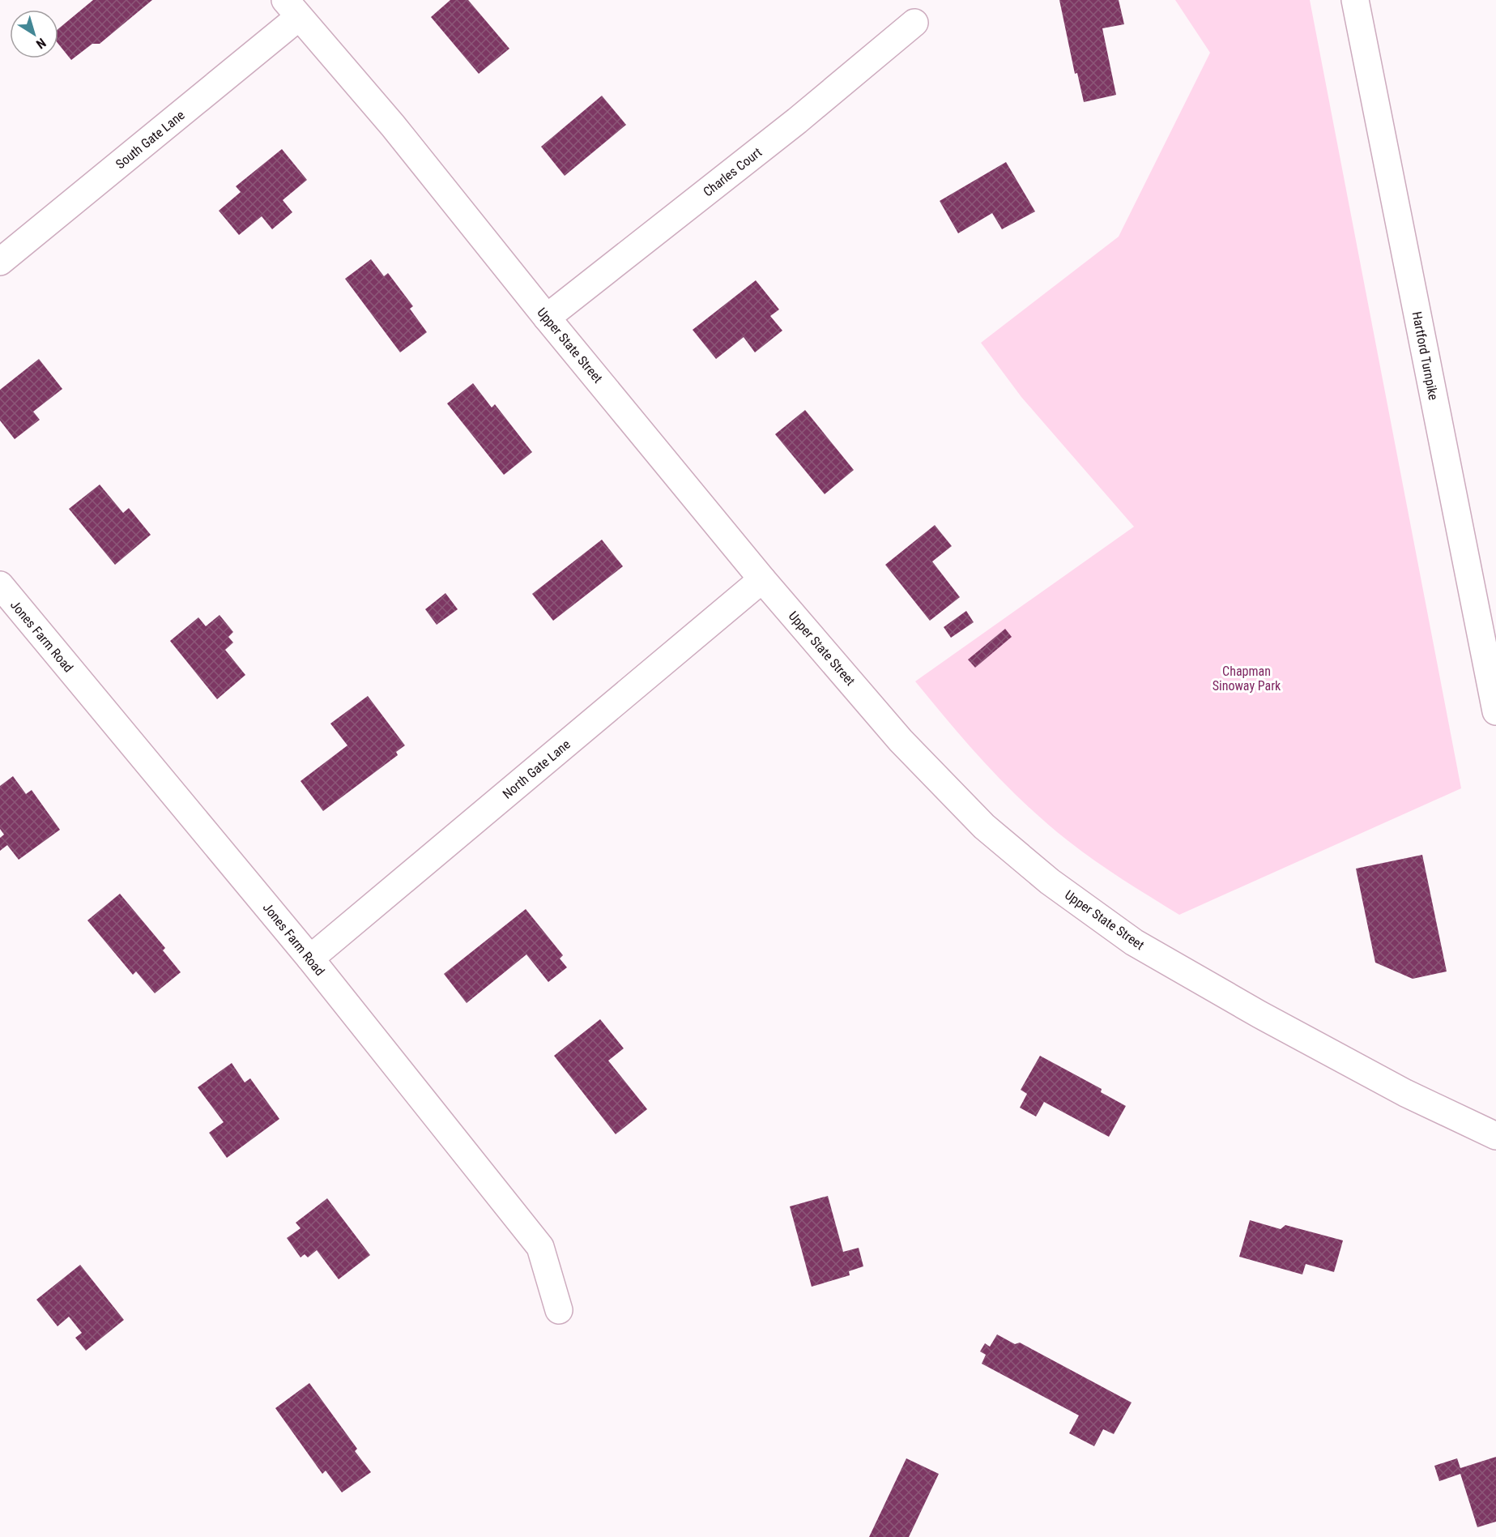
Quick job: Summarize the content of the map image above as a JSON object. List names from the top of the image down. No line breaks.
{"streets":{"street":["South Gate Lane","Charles Court","Upper State Street","Hartford Turnpike","Jones Farm Road","North Gate Lane"]},"crossings":[["South Gate Lane","Upper State Street"],["Charles Court","Upper State Street"],["Upper State Street","North Gate Lane"],["Jones Farm Road","North Gate Lane"]],"parks":["Chapman Sinoway Park"],"north":"bottom right"}
